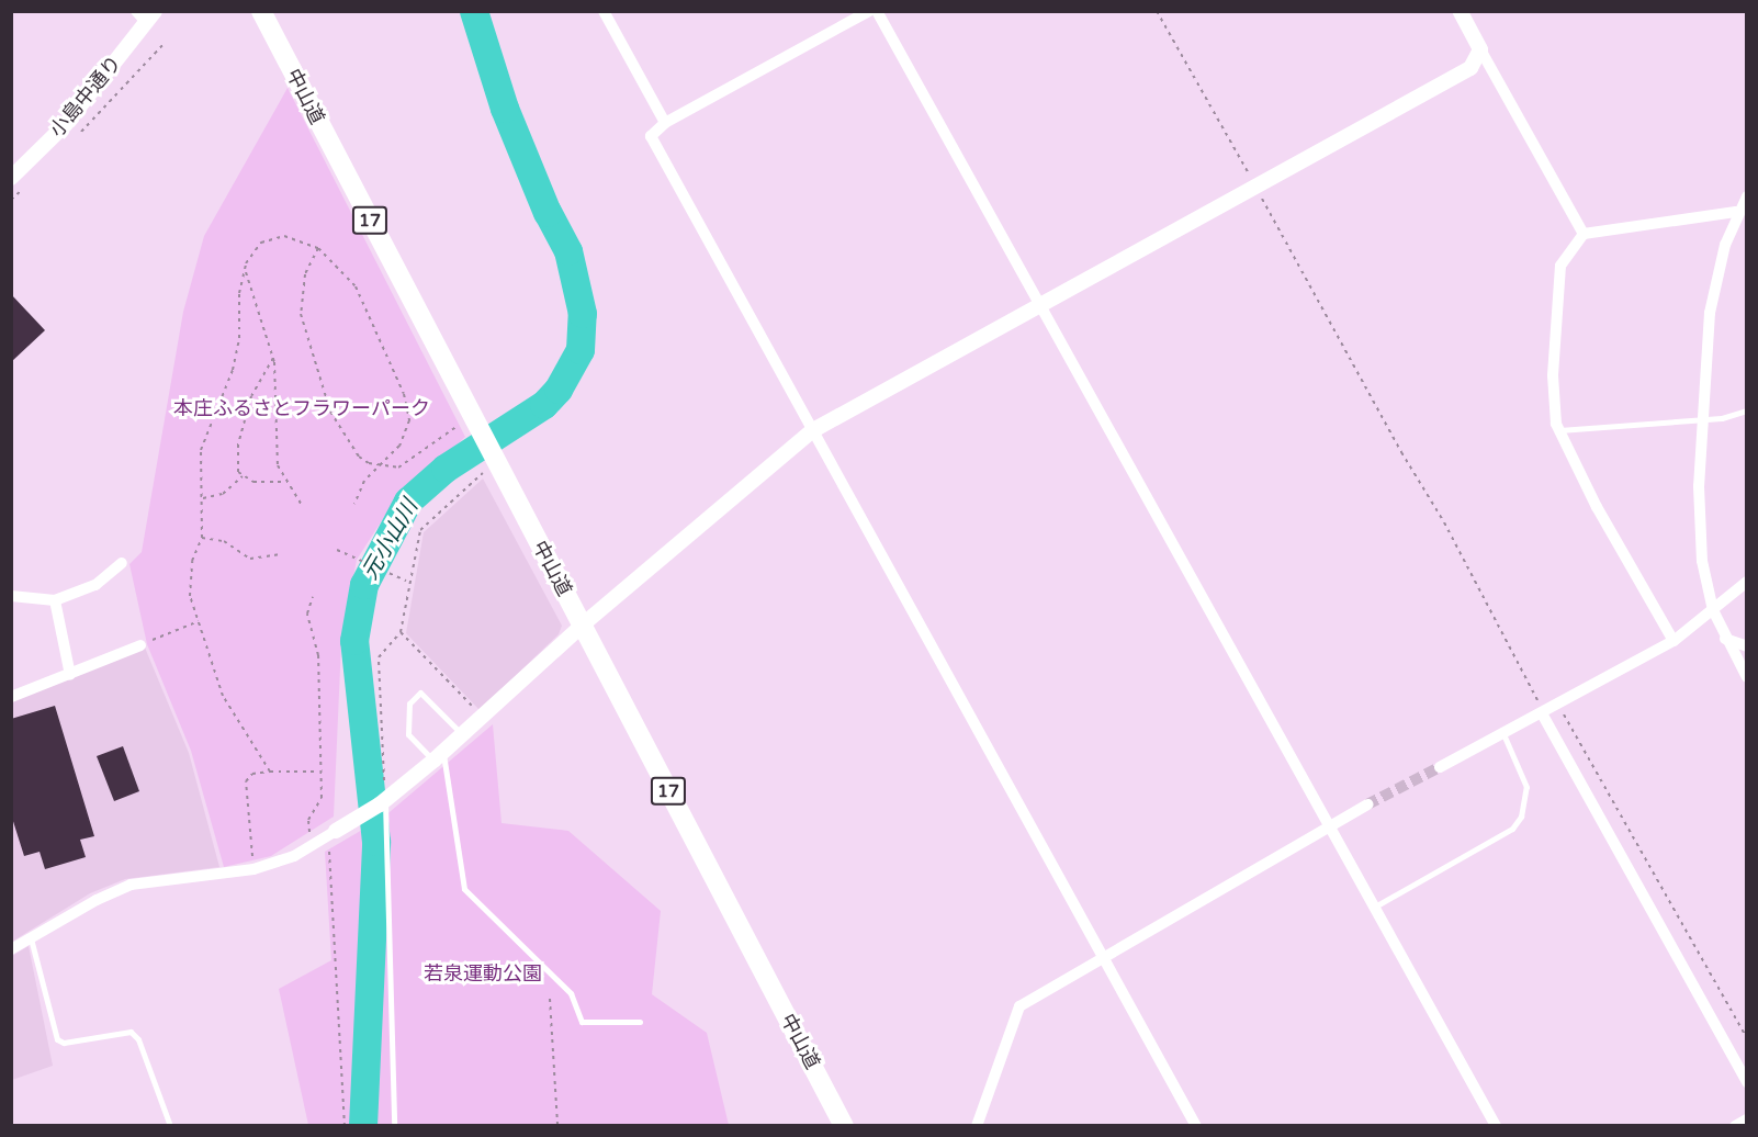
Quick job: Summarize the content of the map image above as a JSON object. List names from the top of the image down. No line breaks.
{"streets":{"highway":["中山道","17"],"street":["小島中通り"]},"water":["元小山川"],"parks":["本庄ふるさとフラワーパーク","若泉運動公園"]}
